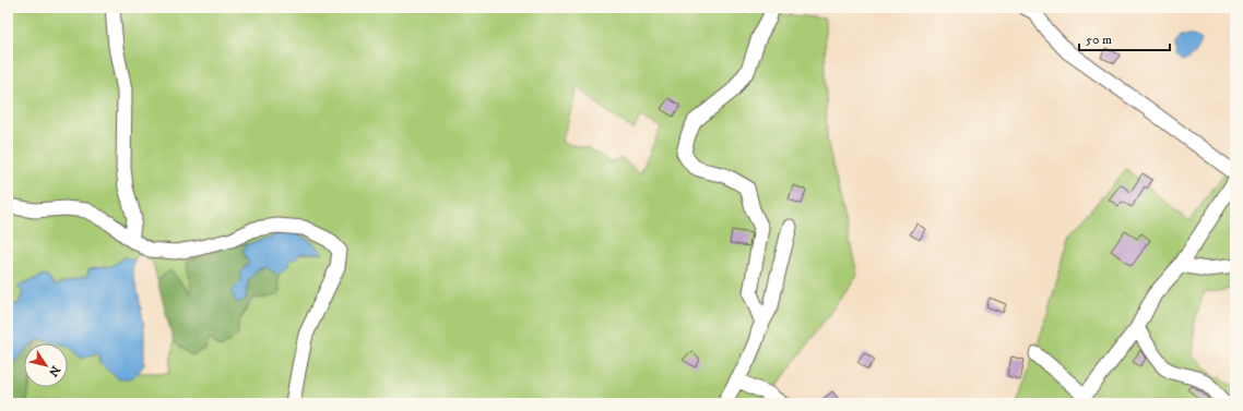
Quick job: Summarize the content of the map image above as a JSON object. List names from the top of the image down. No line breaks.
{"scale_bar":"50 m","north":"bottom right"}
